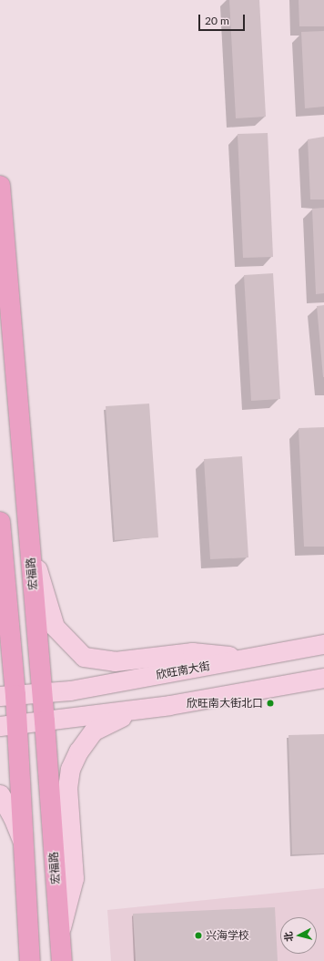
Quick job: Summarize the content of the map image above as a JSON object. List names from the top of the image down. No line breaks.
{"streets":{"main road":["宏福路","欣旺南大街"]},"crossings":[["宏福路","欣旺南大街"]],"places":["欣旺南大街北口","兴海学校"],"scale_bar":"20 m","north":"left"}
